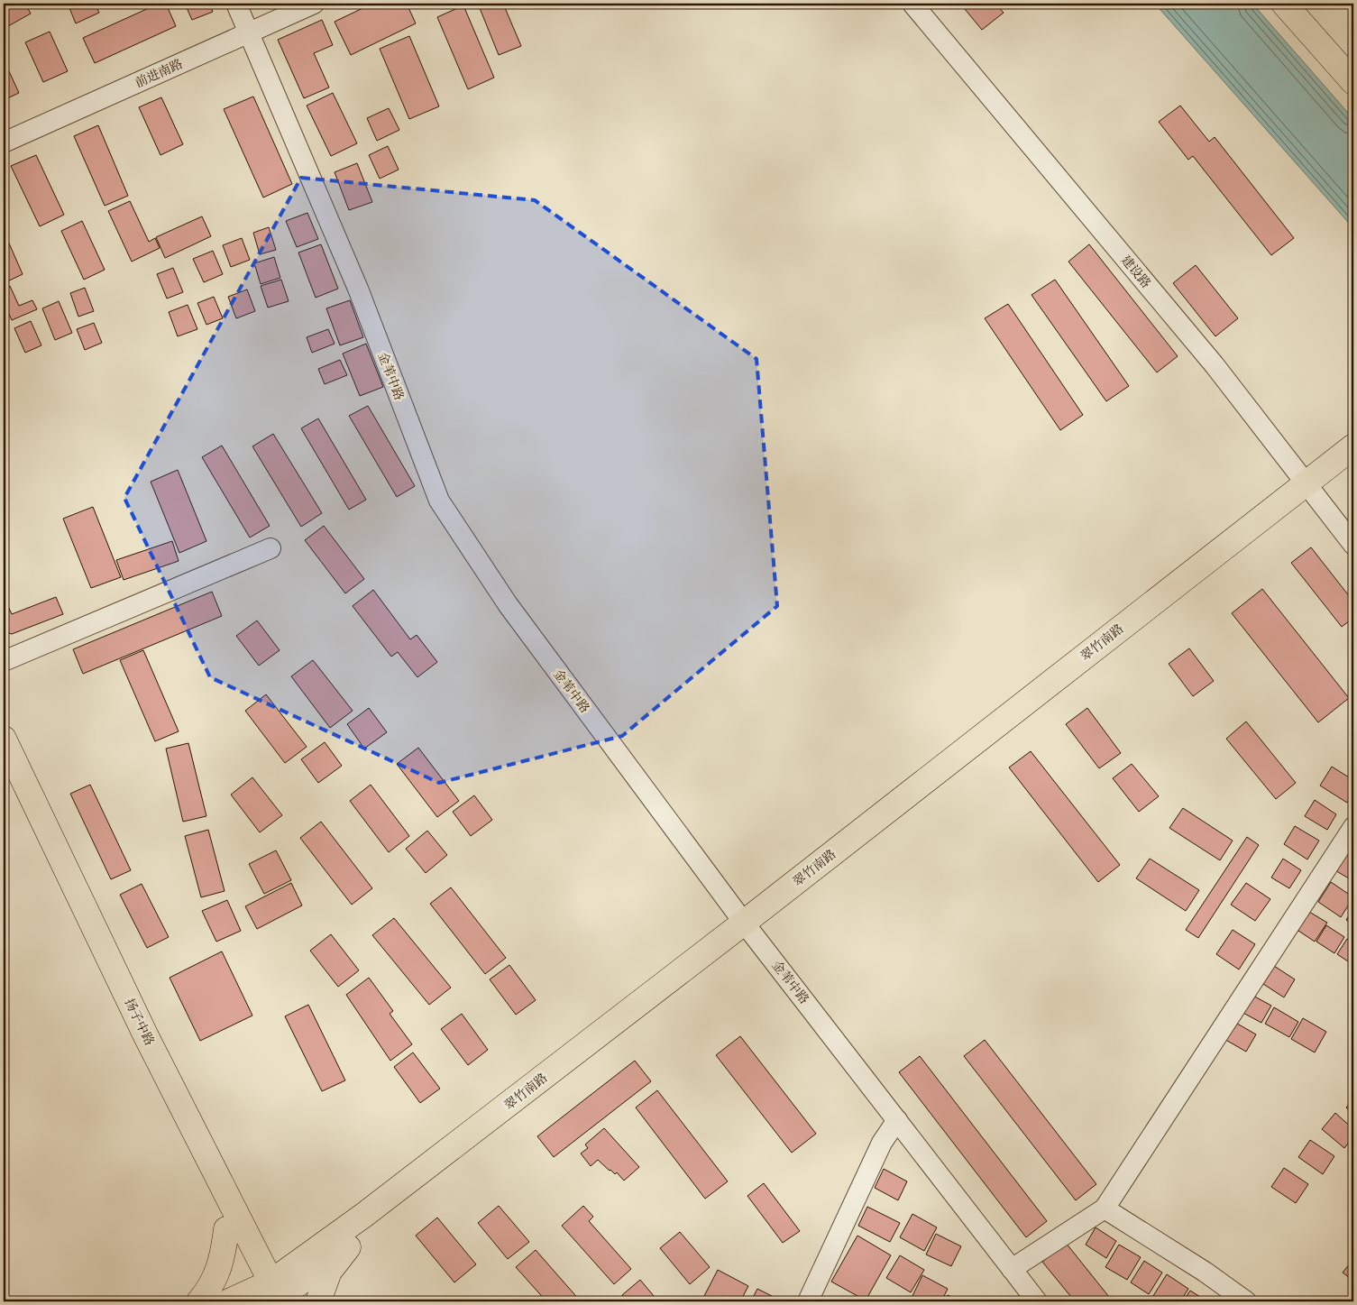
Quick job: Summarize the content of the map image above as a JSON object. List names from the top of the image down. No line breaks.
{"streets":{"main road":["翠竹南路","扬子中路"],"street":["前进南路","建设路","金苇中路"]},"crossings":[["前进南路","金苇中路"],["建设路","翠竹南路"],["金苇中路","翠竹南路"],["翠竹南路","扬子中路"]]}
